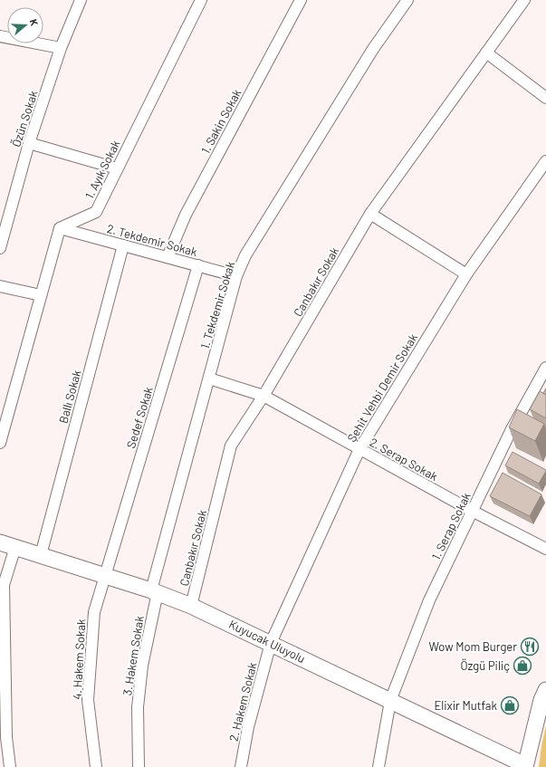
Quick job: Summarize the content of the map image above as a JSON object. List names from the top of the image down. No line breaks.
{"streets":{"street":["Özün Sokak","1. Sakin Sokak","1. Ayık Sokak","2. Tekdemir Sokak","Canbakır Sokak","1. Tekdemir Sokak","Şehit Vehbi Demir Sokak","Ballı Sokak","Sedef Sokak","2. Serap Sokak","1. Serap Sokak","Kuyucak Uluyolu","3. Hakem Sokak","4. Hakem Sokak","2. Hakem Sokak"]},"crossings":[["1. Sakin Sokak","2. Tekdemir Sokak"],["1. Ayık Sokak","2. Tekdemir Sokak"],["2. Tekdemir Sokak","1. Tekdemir Sokak"],["2. Tekdemir Sokak","Ballı Sokak"],["2. Tekdemir Sokak","Sedef Sokak"],["Canbakır Sokak","2. Serap Sokak"],["Canbakır Sokak","Kuyucak Uluyolu"],["1. Tekdemir Sokak","2. Serap Sokak"],["1. Tekdemir Sokak","Kuyucak Uluyolu"],["1. Tekdemir Sokak","3. Hakem Sokak"],["Şehit Vehbi Demir Sokak","2. Serap Sokak"],["Şehit Vehbi Demir Sokak","Kuyucak Uluyolu"],["Şehit Vehbi Demir Sokak","2. Hakem Sokak"],["Ballı Sokak","Kuyucak Uluyolu"],["Sedef Sokak","Kuyucak Uluyolu"],["Sedef Sokak","4. Hakem Sokak"],["2. Serap Sokak","1. Serap Sokak"],["1. Serap Sokak","Kuyucak Uluyolu"],["Kuyucak Uluyolu","3. Hakem Sokak"],["Kuyucak Uluyolu","4. Hakem Sokak"],["Kuyucak Uluyolu","2. Hakem Sokak"]],"places":{"restaurant":["Wow Mom Burger"],"shop":["Özgü Piliç","Elixir Mutfak"]},"north":"right"}
